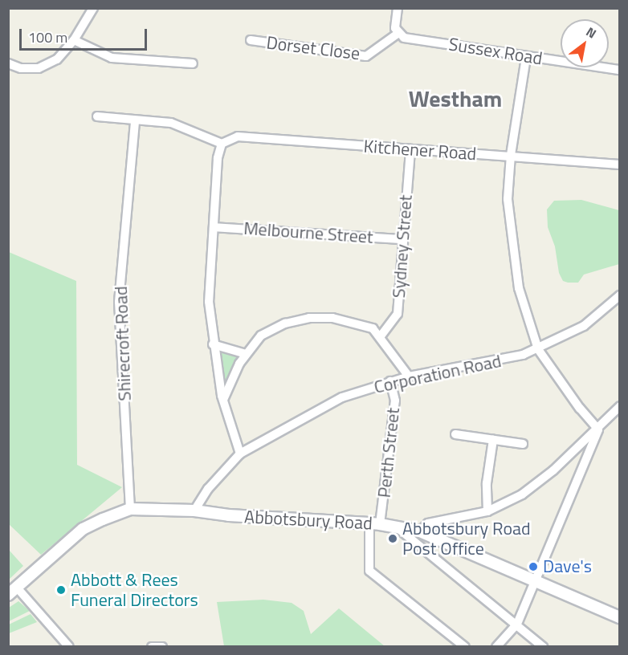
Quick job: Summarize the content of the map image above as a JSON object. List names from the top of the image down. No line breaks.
{"streets":{"street":["Dorset Close","Sussex Road","Kitchener Road","Melbourne Street","Sydney Street","Shirecroft Road","Corporation Road","Perth Street","Abbotsbury Road"]},"crossings":[["Dorset Close","Sussex Road"],["Kitchener Road","Sydney Street"],["Melbourne Street","Sydney Street"],["Shirecroft Road","Abbotsbury Road"],["Corporation Road","Perth Street"],["Corporation Road","Abbotsbury Road"],["Perth Street","Abbotsbury Road"]],"districts":["Westham"],"places":["Abbotsbury Road Post Office","Dave's","Abbott & Rees Funeral Directors"],"scale_bar":"100 m","north":"top right"}
